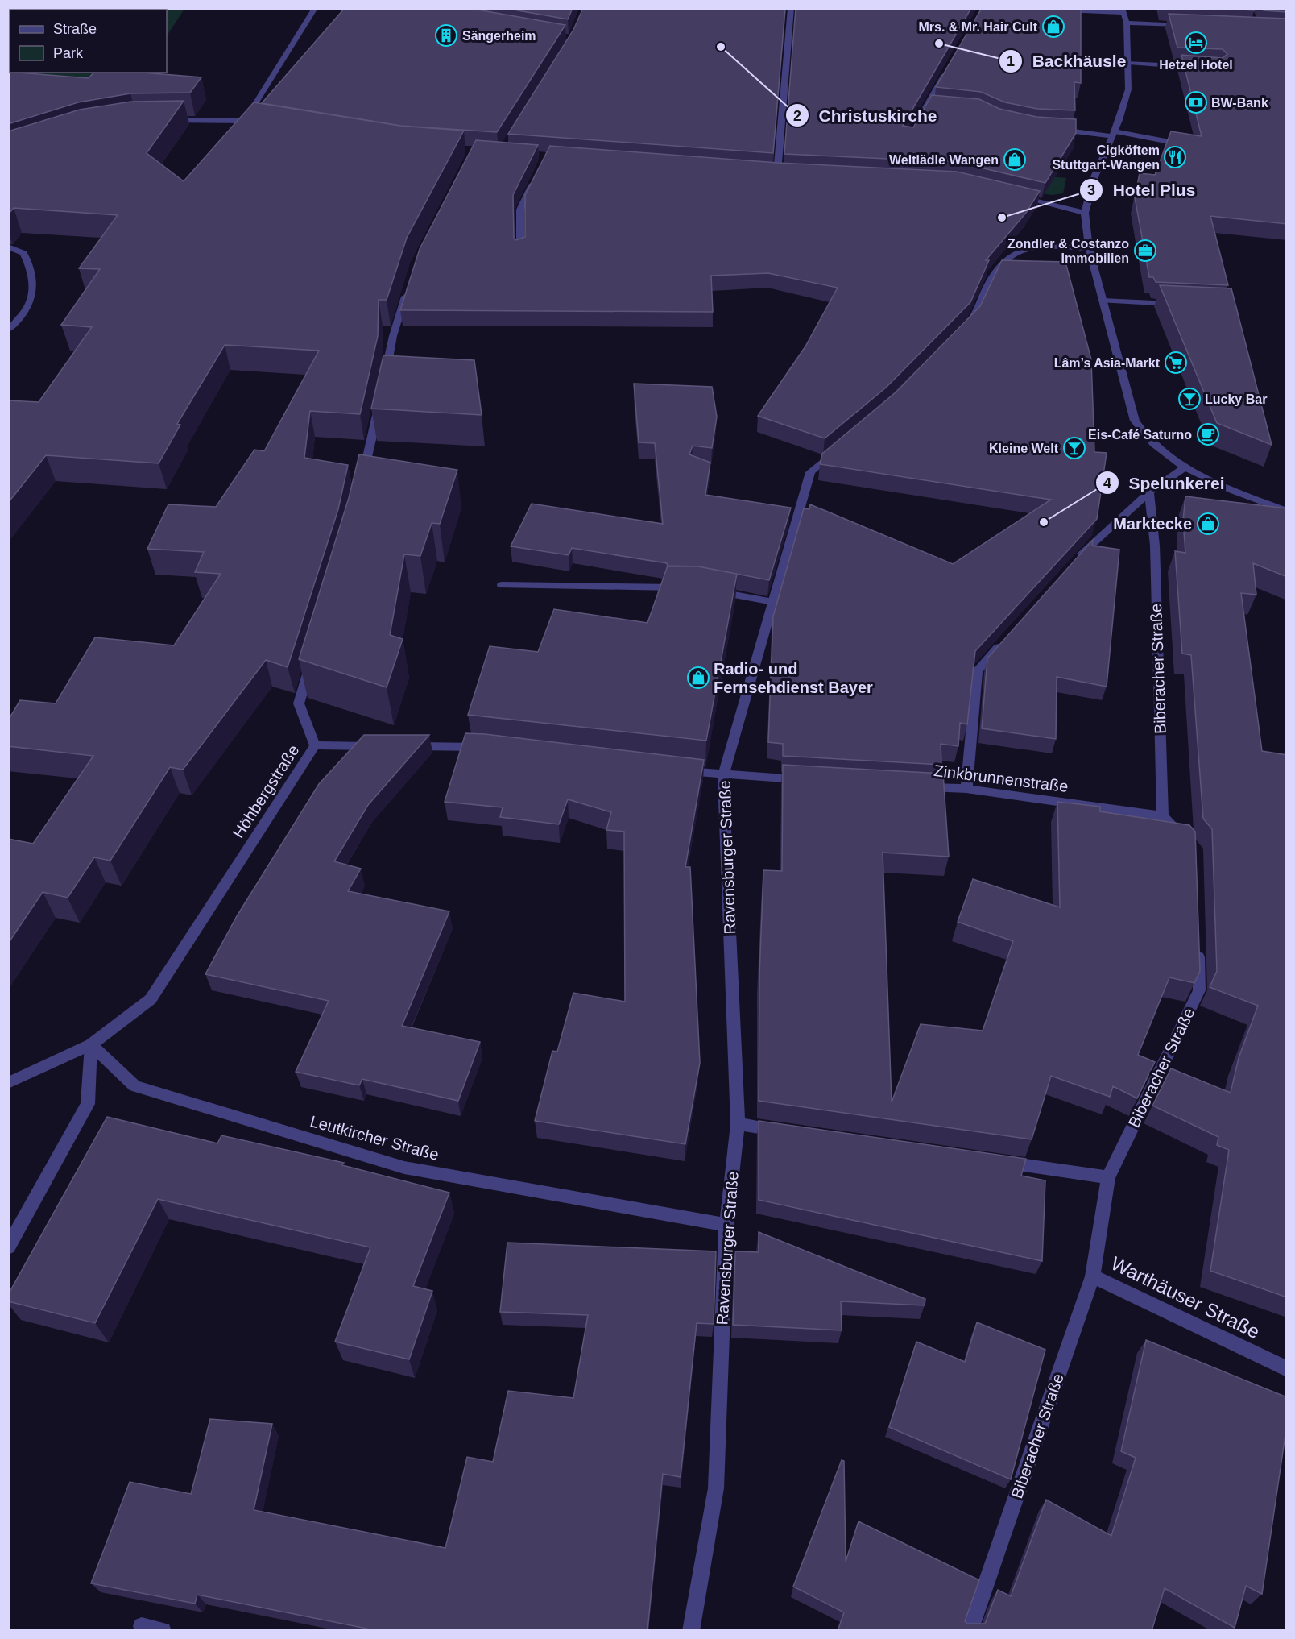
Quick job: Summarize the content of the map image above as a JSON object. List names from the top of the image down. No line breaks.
{"streets":{"street":["Biberacher Straße","Zinkbrunnenstraße","Höhbergstraße","Ravensburger Straße","Leutkircher Straße","Warthäuser Straße"]},"crossings":[["Biberacher Straße","Zinkbrunnenstraße"],["Biberacher Straße","Warthäuser Straße"],["Höhbergstraße","Leutkircher Straße"],["Ravensburger Straße","Leutkircher Straße"]],"places":{"shop":["Mrs. & Mr. Hair Cult","Weltlädle Wangen","Marktecke","Radio- und Fernsehdienst Bayer"],"building":["Sängerheim"],"hotel":["Hetzel Hotel"],"other":["Backhäusle","Christuskirche","Hotel Plus","Spelunkerei"],"bank":["BW-Bank"],"restaurant":["Cigköftem Stuttgart-Wangen"],"office":["Zondler & Costanzo Immobilien"],"supermarket":["Lâm’s Asia-Markt"],"bar":["Lucky Bar","Kleine Welt"],"cafe":["Eis-Café Saturno"]},"legend":["Straße","Park"]}
